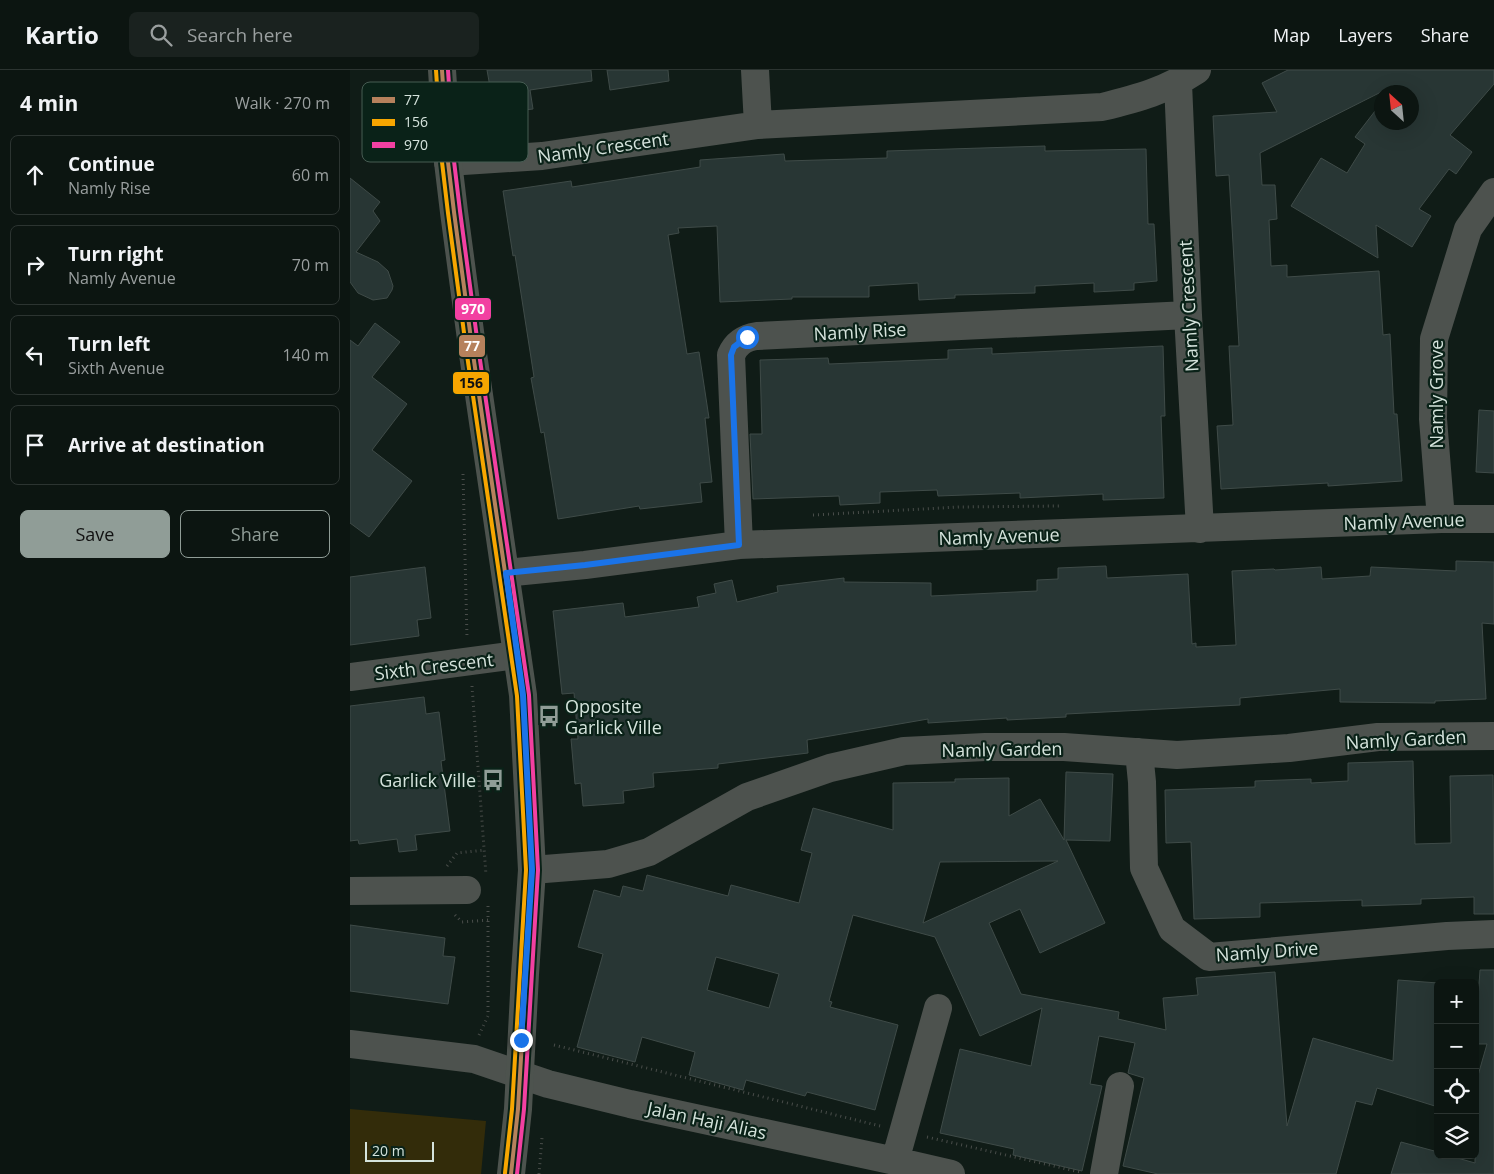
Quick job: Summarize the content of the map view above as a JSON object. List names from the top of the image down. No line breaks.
{"streets":{"street":["Namly Crescent","Namly Rise","Namly Grove","Namly Avenue","Sixth Crescent","Namly Garden","Namly Drive","Jalan Haji Alias"]},"crossings":[["Namly Crescent","Namly Rise"],["Namly Crescent","Namly Avenue"],["Namly Rise","Namly Avenue"],["Namly Grove","Namly Avenue"],["Namly Garden","Namly Drive"]],"places":{"bus stop":["Opposite Garlick Ville","Garlick Ville"]},"lines":["transit line 77","transit line 156","transit line 970"],"legend":["77","156","970"],"scale_bar":"20 m","north":"top left","page":{"header":"Kartio","search":"Search here","nav":["Map","Layers","Share"],"heading":["4 min","Walk · 270 m"],"list":[["Continue","Namly Rise","60 m"],["Turn right","Namly Avenue","70 m"],["Turn left","Sixth Avenue","140 m"],"Arrive at destination"],"buttons":["Save","Share"],"map_buttons":["+","−"],"scale":"20 m"}}
